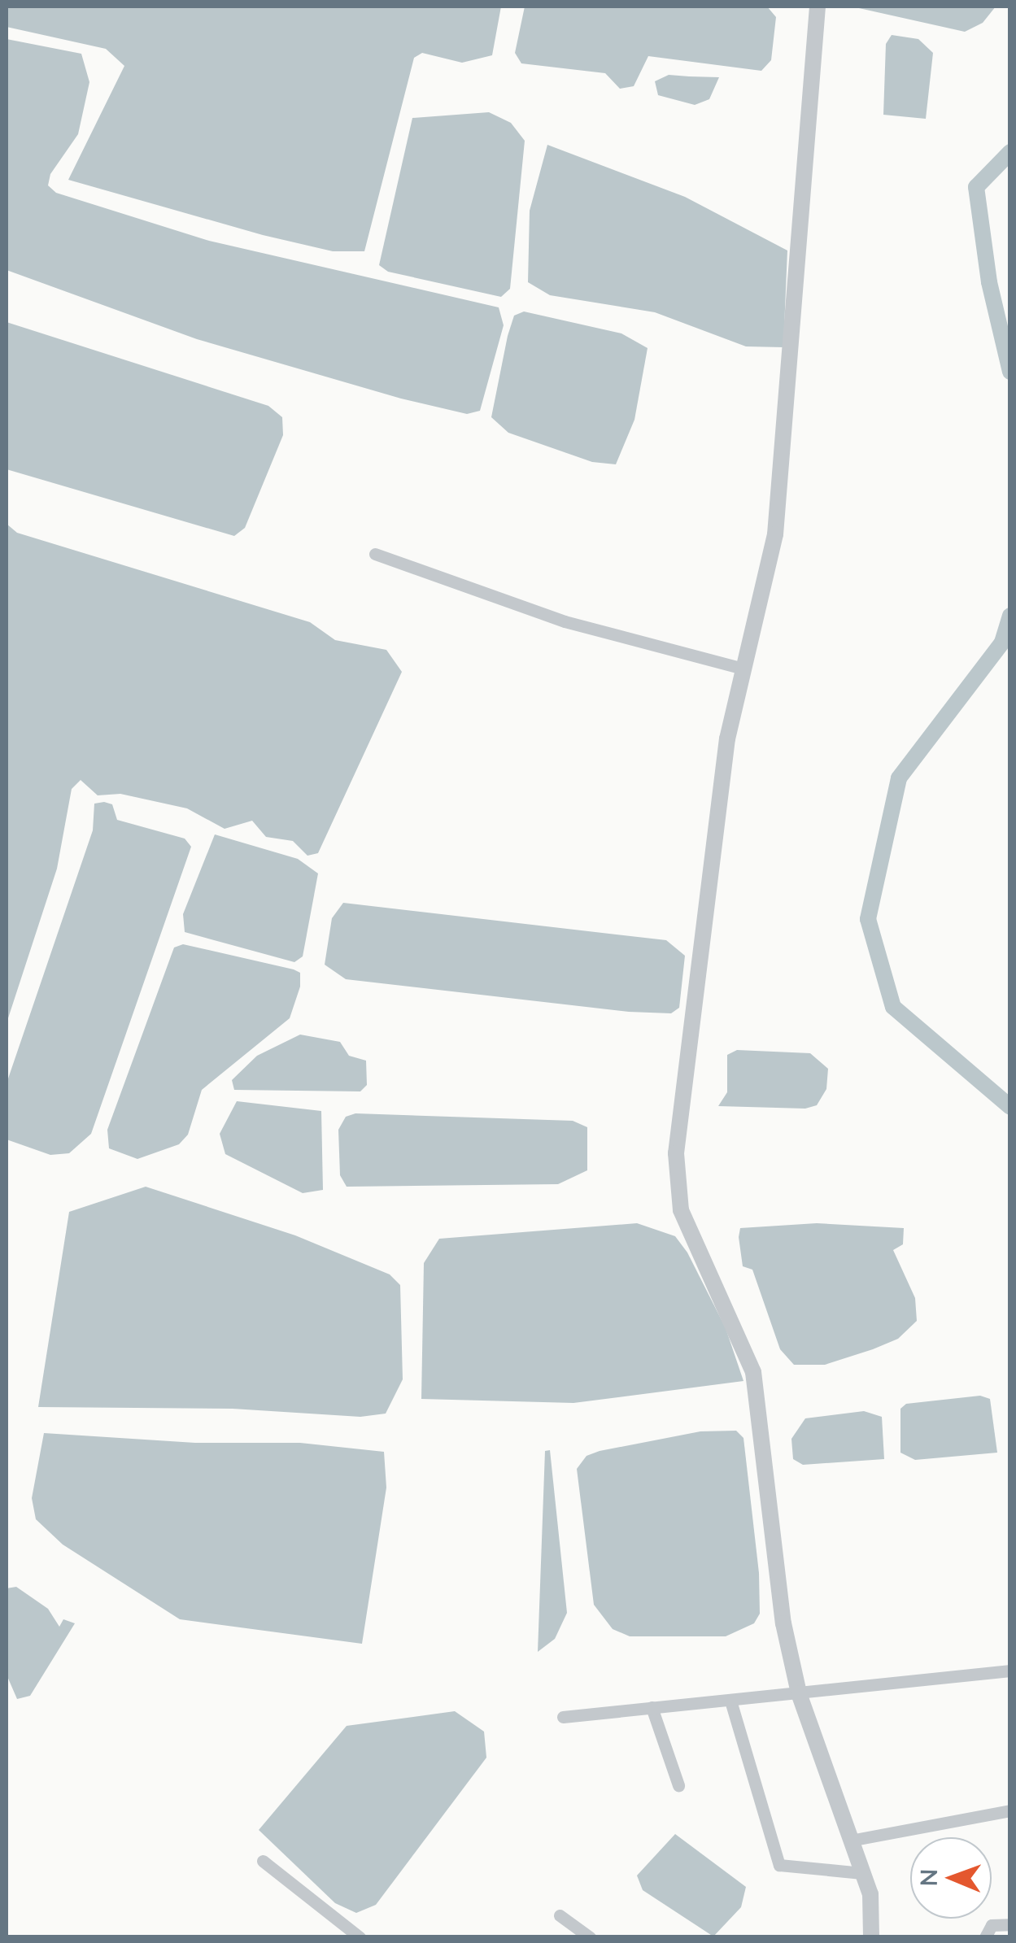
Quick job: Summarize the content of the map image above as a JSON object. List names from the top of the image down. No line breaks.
{"north":"left"}
